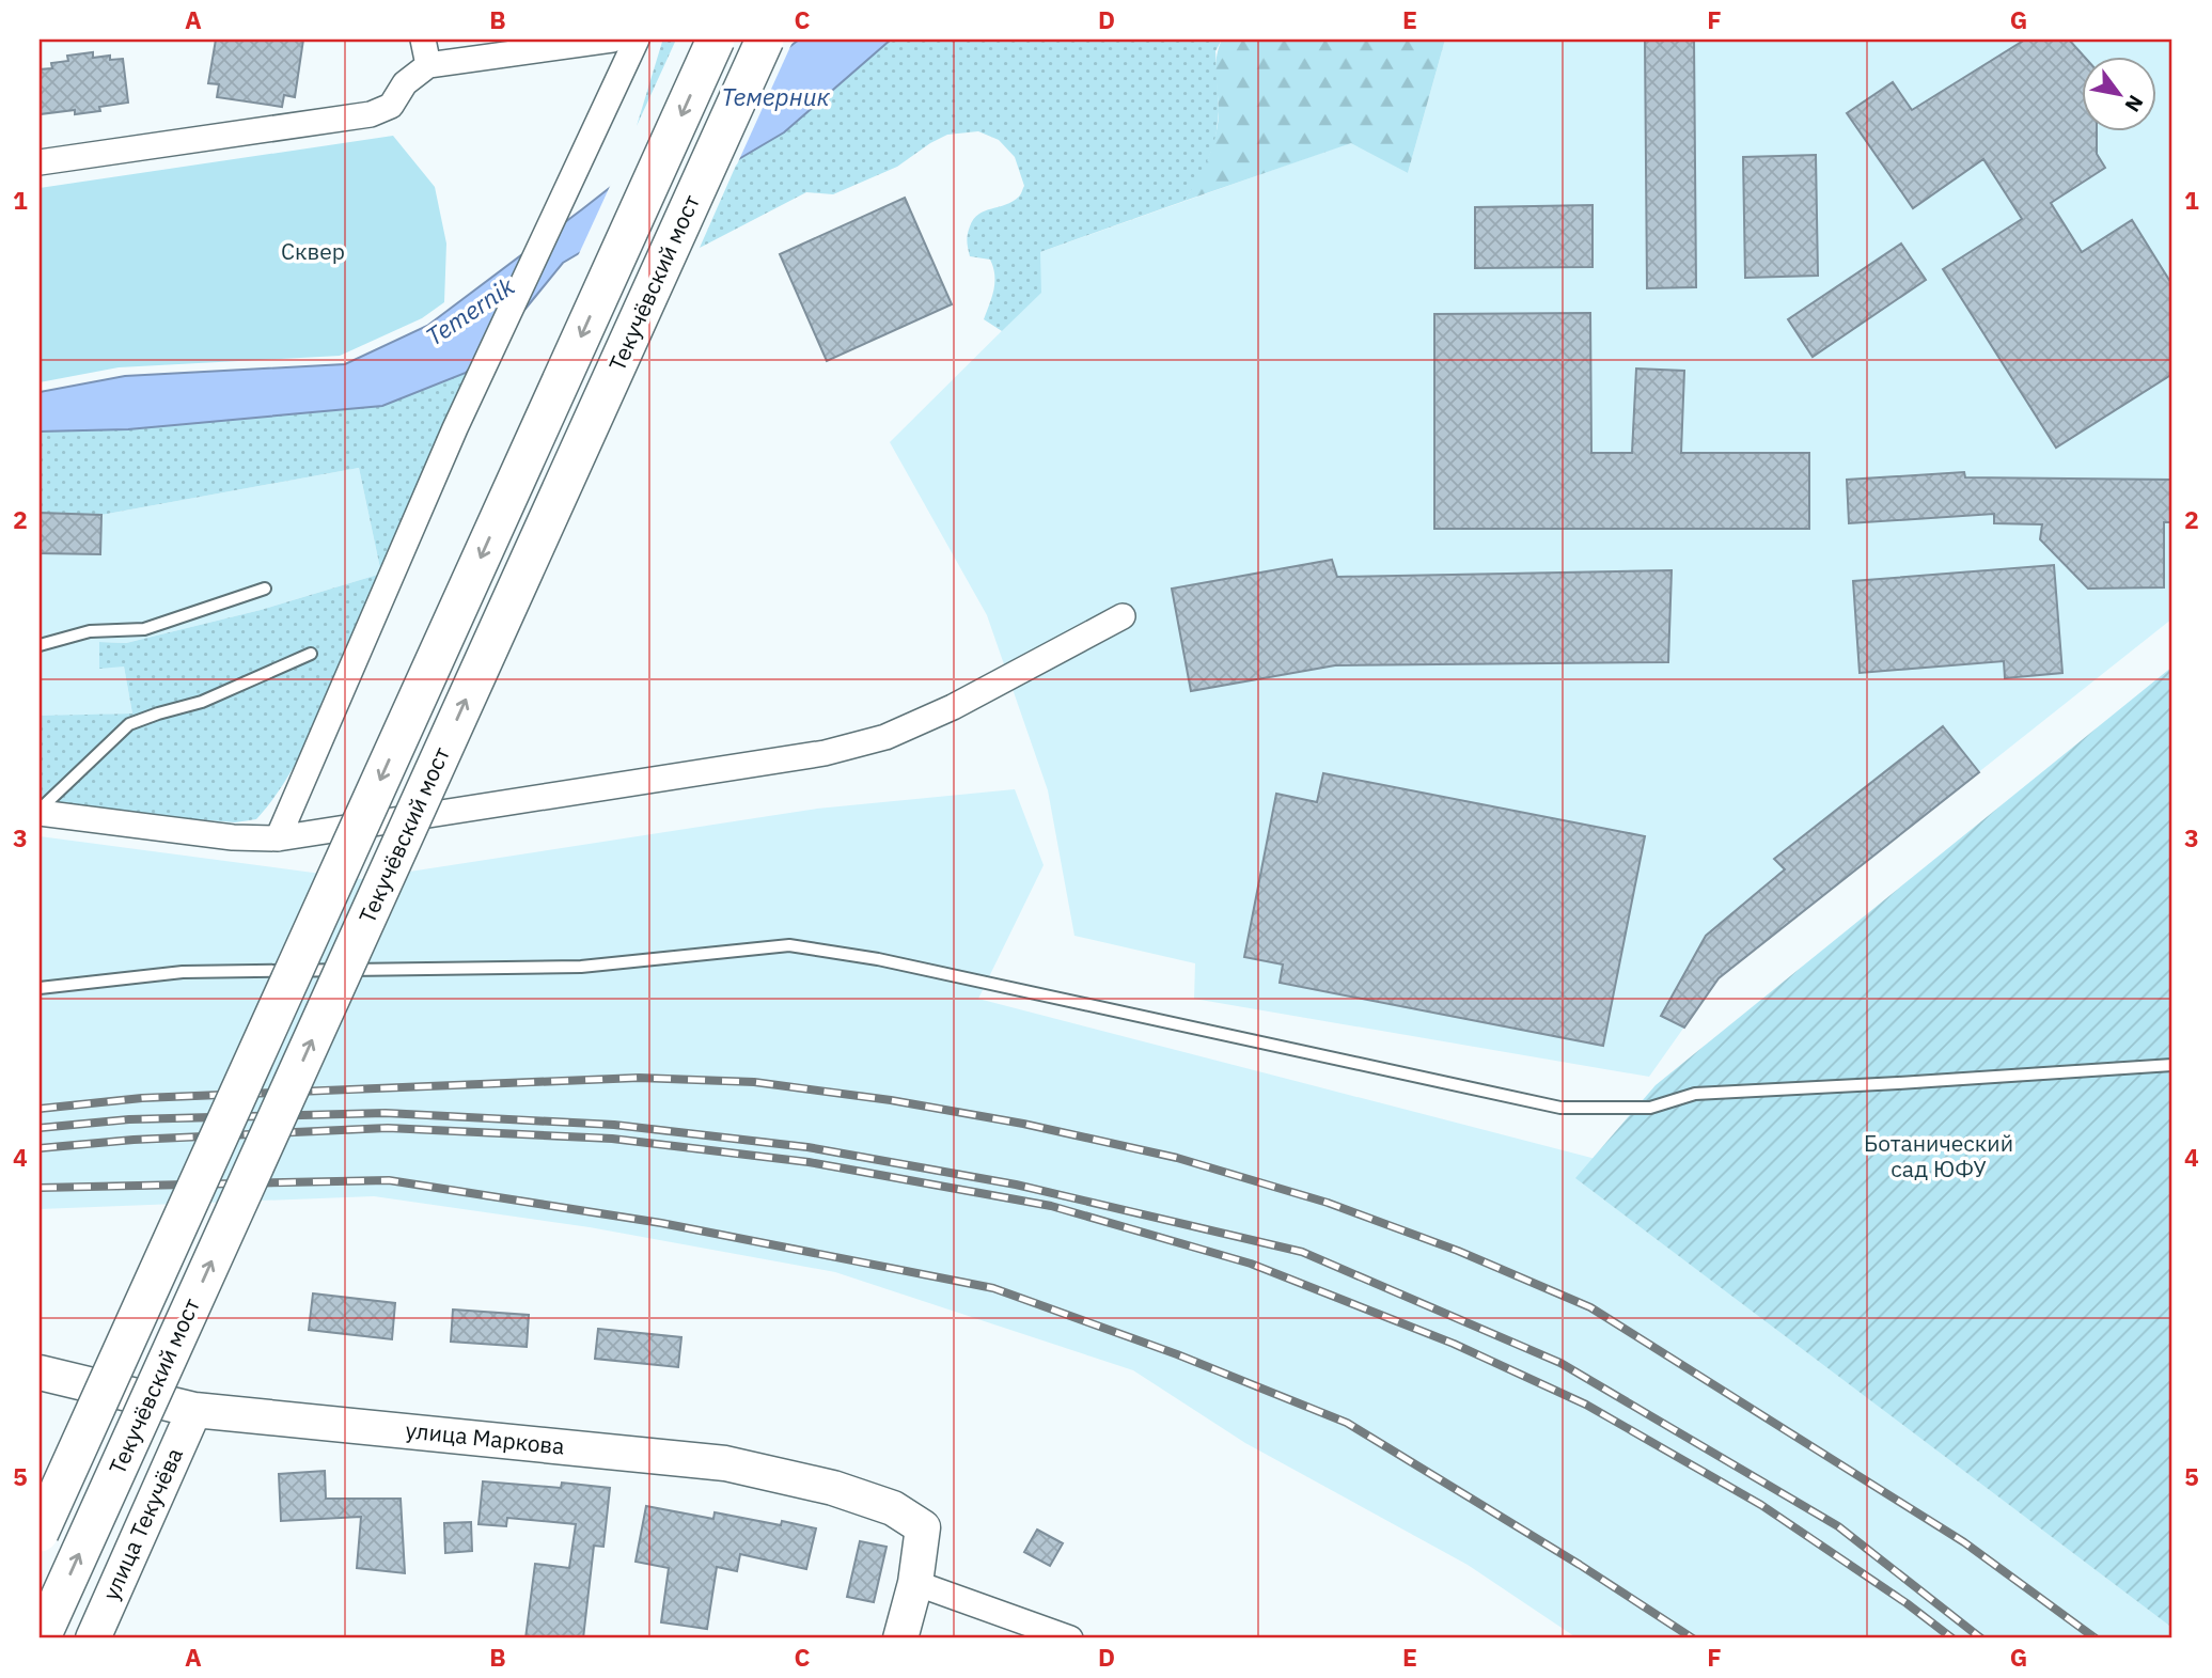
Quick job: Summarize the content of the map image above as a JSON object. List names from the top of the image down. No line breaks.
{"streets":{"main road":["Текучёвский мост"],"street":["улица Маркова","улица Текучёва"]},"crossings":[["улица Маркова","улица Текучёва"]],"water":["Темерник","Temernik"],"parks":["Сквер","Ботанический сад ЮФУ"],"north":"bottom right","grid":{"columns":["A","B","C","D","E","F","G"],"rows":["1","2","3","4","5"]}}
